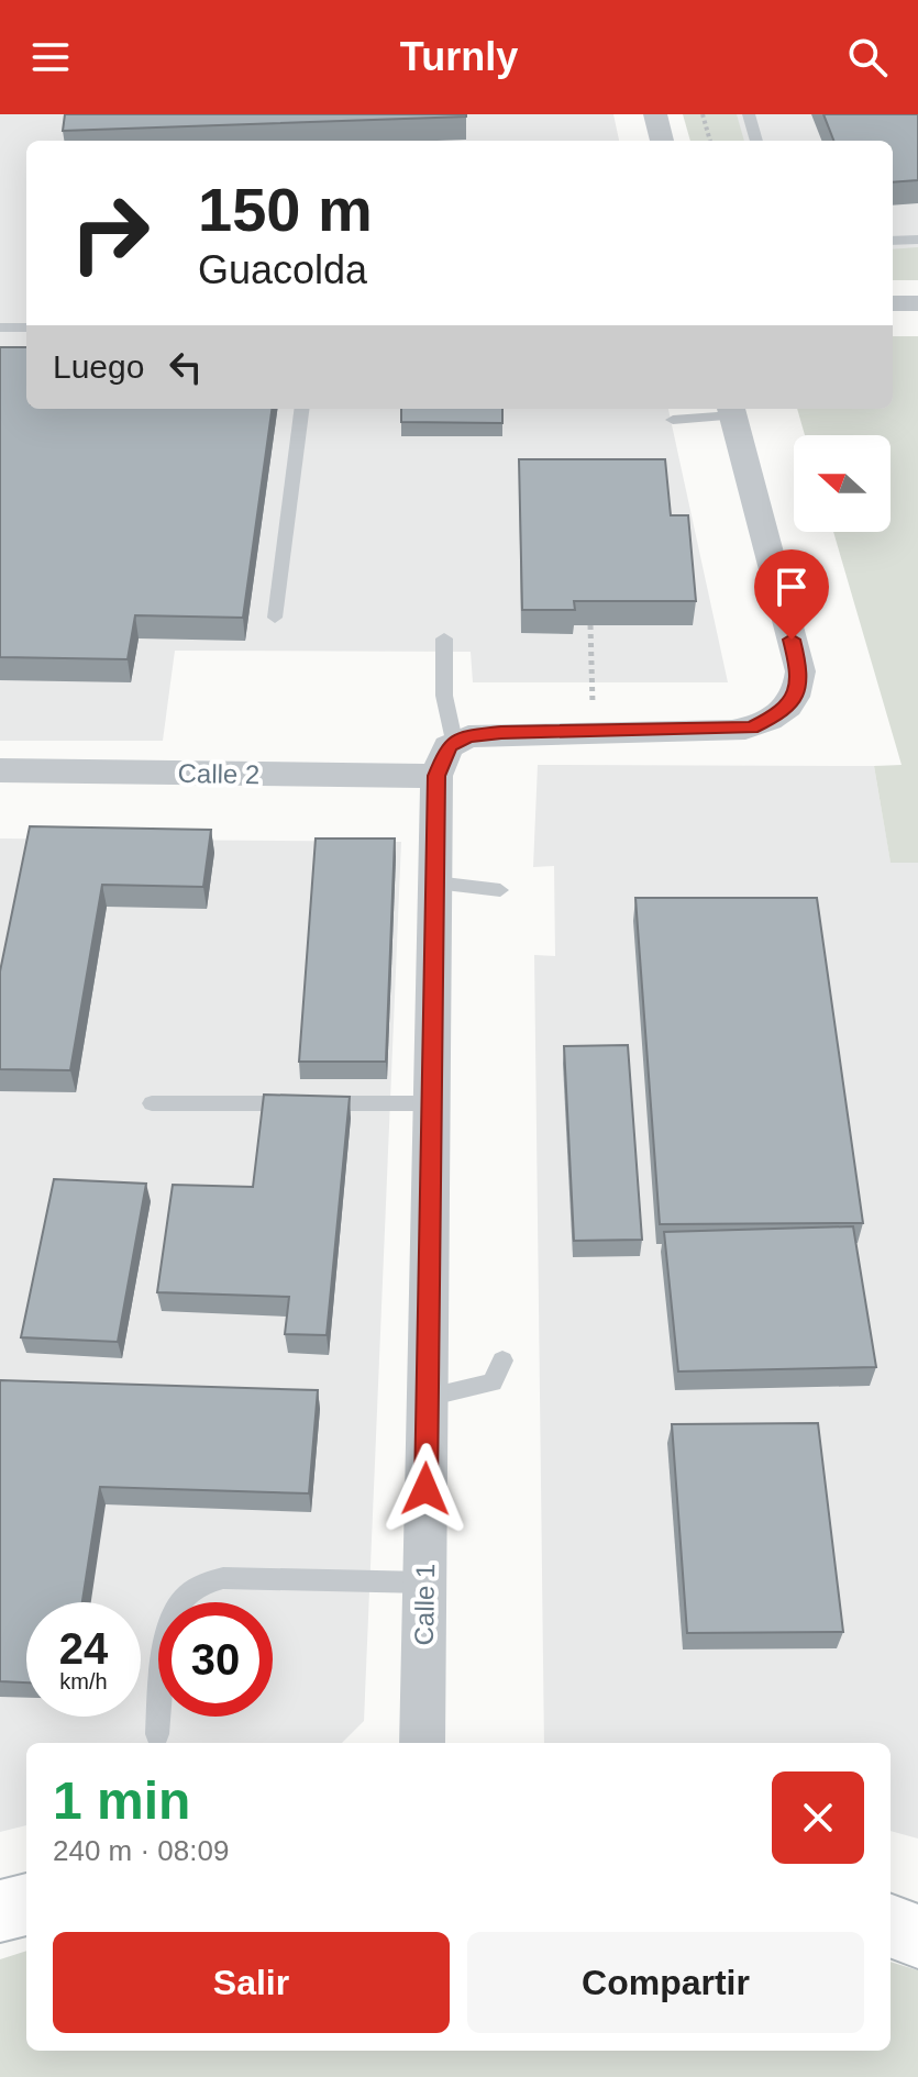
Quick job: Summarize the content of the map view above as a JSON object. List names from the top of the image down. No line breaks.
{"streets":{"street":["Calle 2","Calle 1"]},"crossings":[["Calle 2","Calle 1"]],"north":"left","page":{"header":"Turnly","turn":["150 m","Guacolda"],"then":"Luego","speed":"24 km/h","limit":"30","heading":["1 min","240 m · 08:09"],"buttons":["Salir","Compartir"]}}
